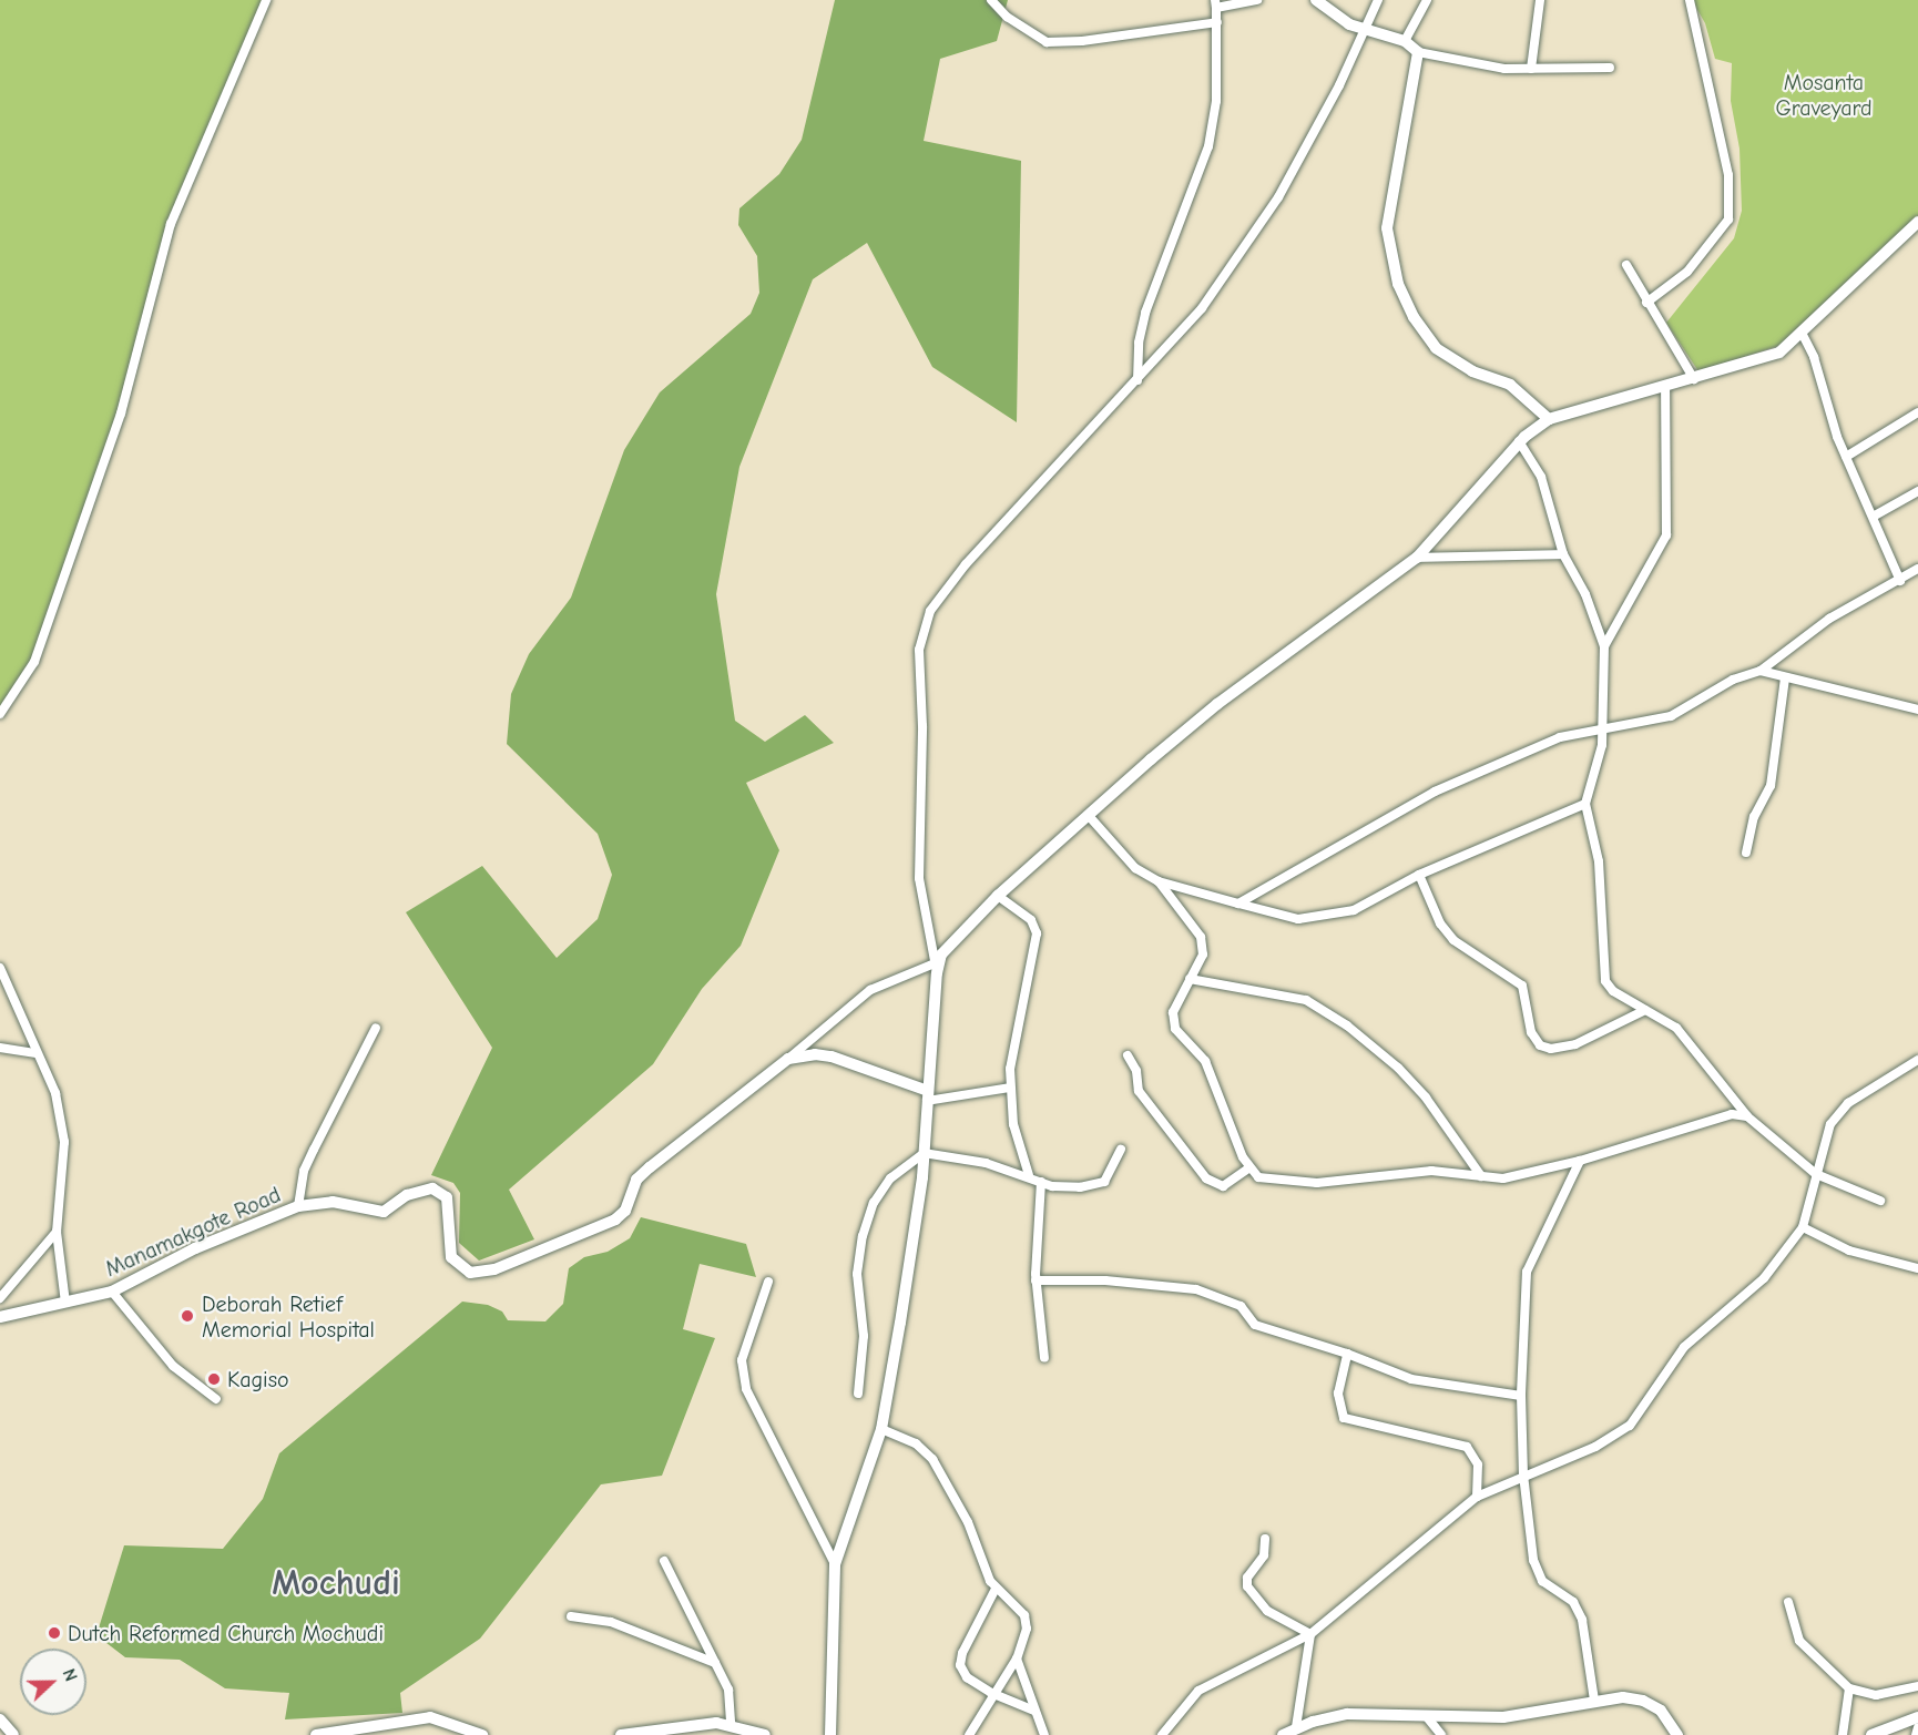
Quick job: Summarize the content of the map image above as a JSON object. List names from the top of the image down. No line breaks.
{"streets":{"street":["Manamakgote Road"]},"districts":["Mochudi"],"parks":["Mosanta Graveyard"],"places":["Deborah Retief Memorial Hospital","Kagiso","Dutch Reformed Church Mochudi"],"north":"right"}
